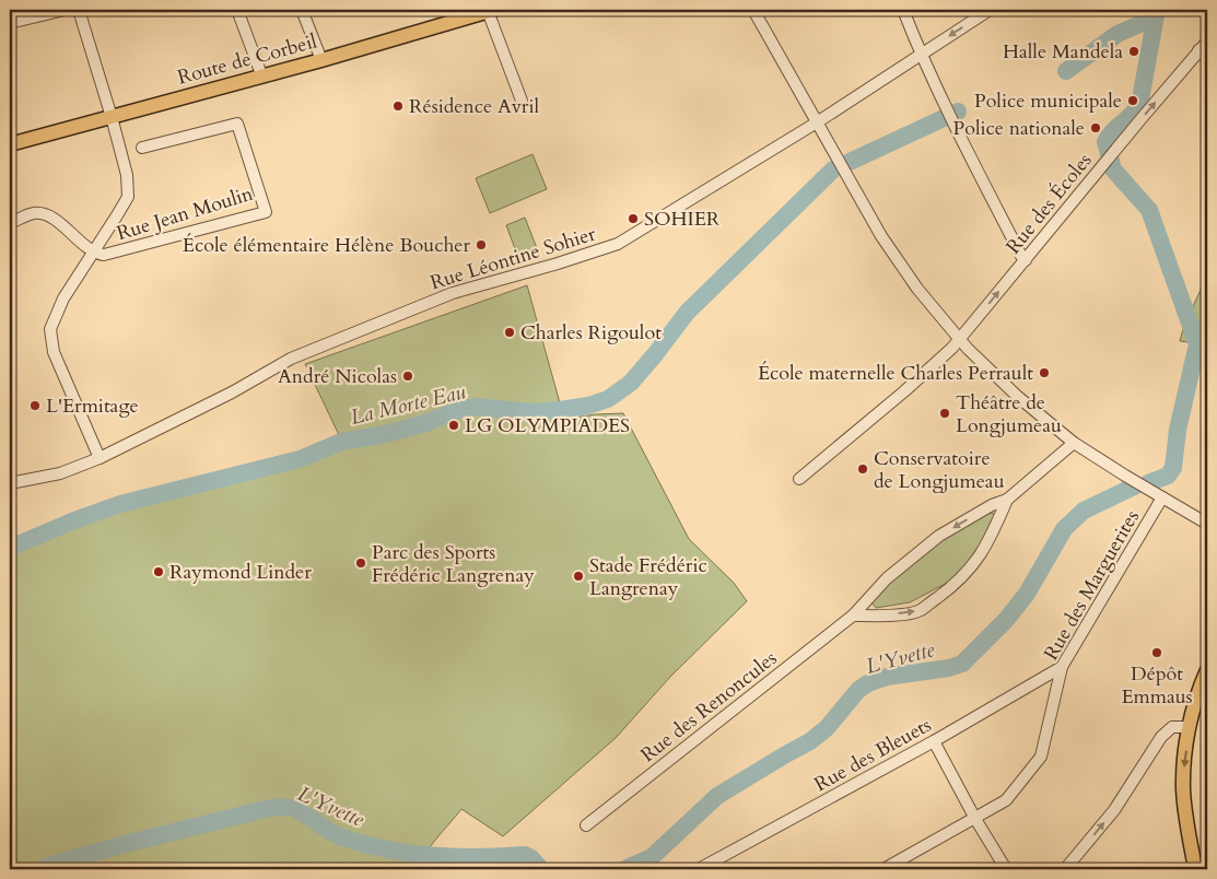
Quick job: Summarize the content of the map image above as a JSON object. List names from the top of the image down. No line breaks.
{"streets":{"main road":["Route de Corbeil"],"street":["Rue des Écoles","Rue Jean Moulin","Rue Léontine Sohier","Rue des Marguerites","Rue des Renoncules","Rue des Bleuets"]},"crossings":[["Rue des Marguerites","Rue des Bleuets"]],"one_way":["Rue des Écoles"],"water":["La Morte Eau","L'Yvette"],"places":["Halle Mandela","Police municipale","Résidence Avril","Police nationale","SOHIER","École élémentaire Hélène Boucher","Charles Rigoulot","École maternelle Charles Perrault","André Nicolas","L'Ermitage","Théâtre de Longjumeau","LG OLYMPIADES","Conservatoire de Longjumeau","Parc des Sports Frédéric Langrenay","Raymond Linder","Stade Frédéric Langrenay","Dépôt Emmaus"]}
